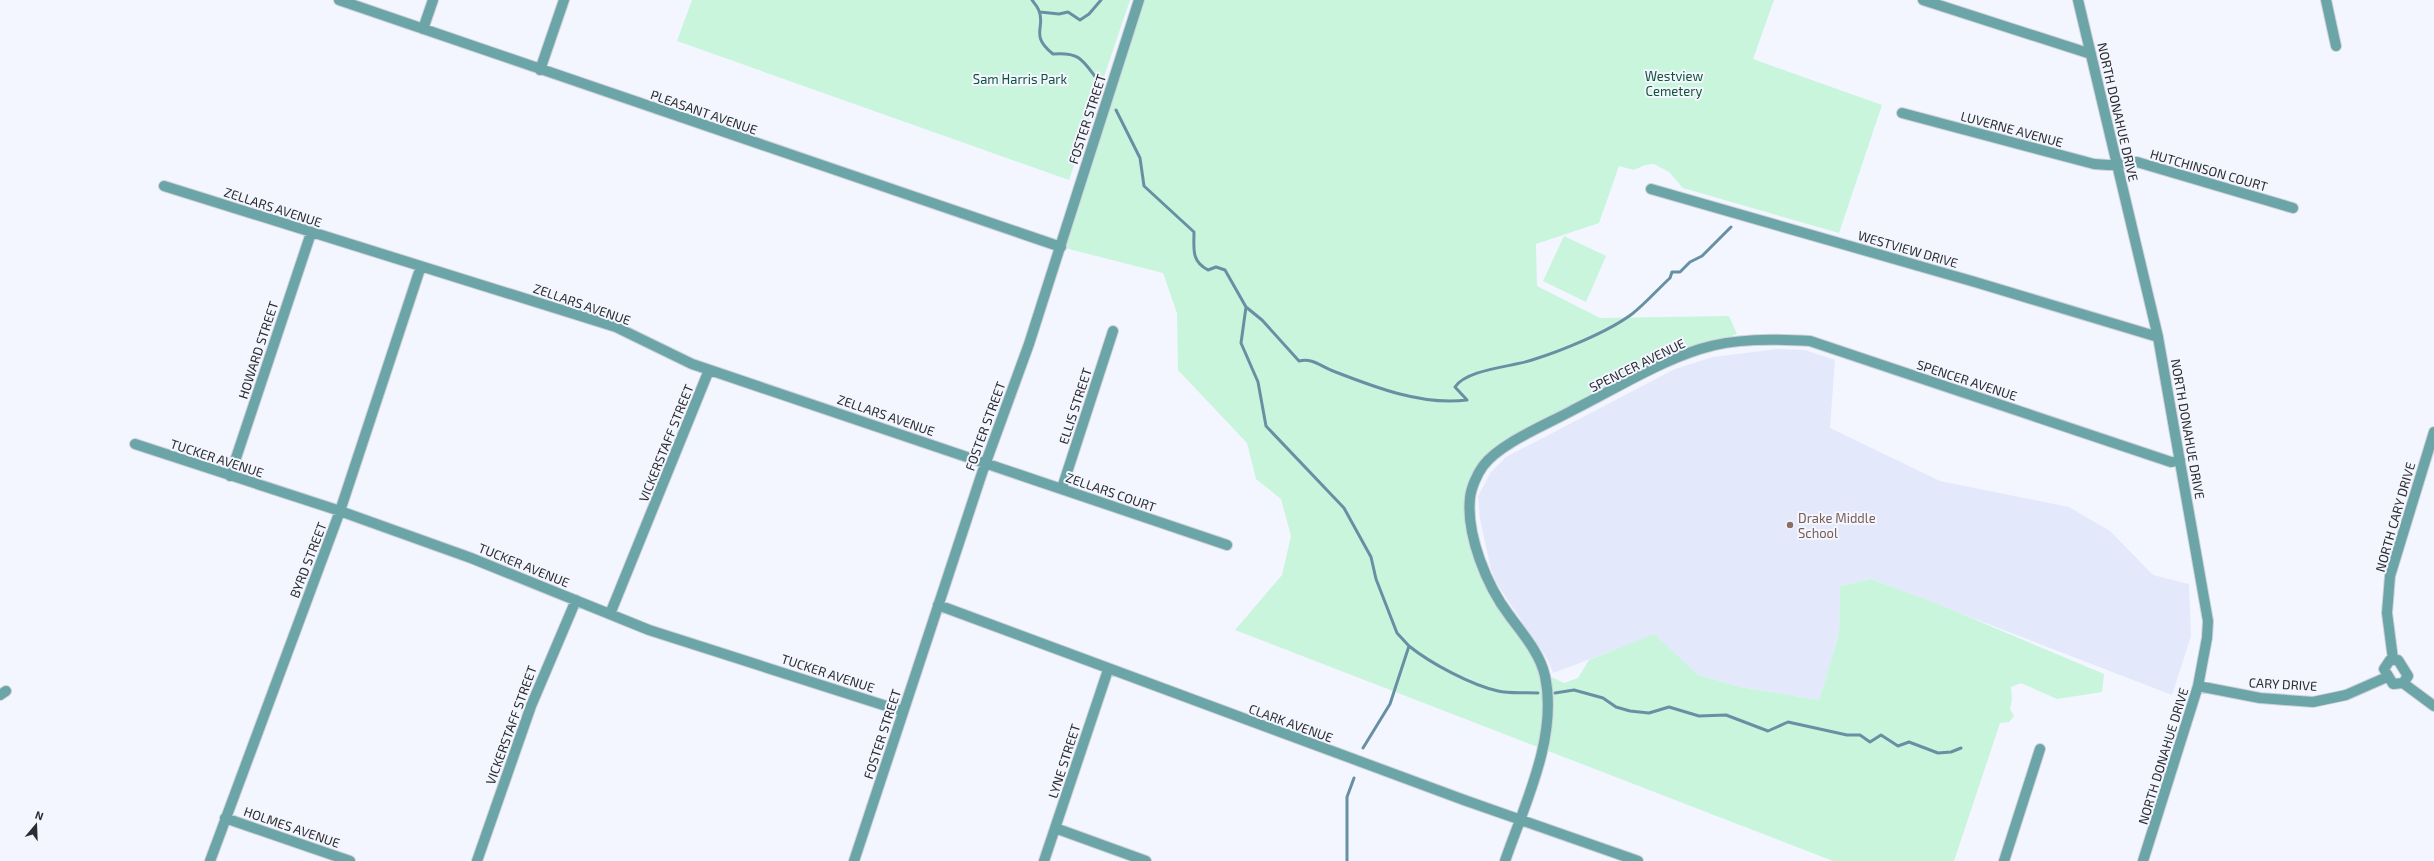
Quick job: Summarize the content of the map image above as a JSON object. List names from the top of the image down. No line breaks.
{"streets":{"street":["PLEASANT AVENUE","NORTH DONAHUE DRIVE","FOSTER STREET","LUVERNE AVENUE","HUTCHINSON COURT","ZELLARS AVENUE","WESTVIEW DRIVE","HOWARD STREET","SPENCER AVENUE","ELLIS STREET","VICKERSTAFF STREET","TUCKER AVENUE","ZELLARS COURT","NORTH CARY DRIVE","BYRD STREET","CARY DRIVE","CLARK AVENUE","LYNE STREET","HOLMES AVENUE"]},"crossings":[["PLEASANT AVENUE","FOSTER STREET"],["NORTH DONAHUE DRIVE","LUVERNE AVENUE"],["NORTH DONAHUE DRIVE","HUTCHINSON COURT"],["NORTH DONAHUE DRIVE","WESTVIEW DRIVE"],["NORTH DONAHUE DRIVE","SPENCER AVENUE"],["NORTH DONAHUE DRIVE","CARY DRIVE"],["FOSTER STREET","ZELLARS AVENUE"],["FOSTER STREET","TUCKER AVENUE"],["FOSTER STREET","ZELLARS COURT"],["FOSTER STREET","CLARK AVENUE"],["LUVERNE AVENUE","HUTCHINSON COURT"],["ZELLARS AVENUE","HOWARD STREET"],["ZELLARS AVENUE","VICKERSTAFF STREET"],["ZELLARS AVENUE","ZELLARS COURT"],["ZELLARS AVENUE","BYRD STREET"],["HOWARD STREET","TUCKER AVENUE"],["SPENCER AVENUE","CLARK AVENUE"],["ELLIS STREET","ZELLARS COURT"],["VICKERSTAFF STREET","TUCKER AVENUE"],["TUCKER AVENUE","BYRD STREET"],["NORTH CARY DRIVE","CARY DRIVE"],["BYRD STREET","HOLMES AVENUE"],["CLARK AVENUE","LYNE STREET"]],"parks":["Westview Cemetery","Sam Harris Park"],"places":["Drake Middle School"],"north":"top"}
